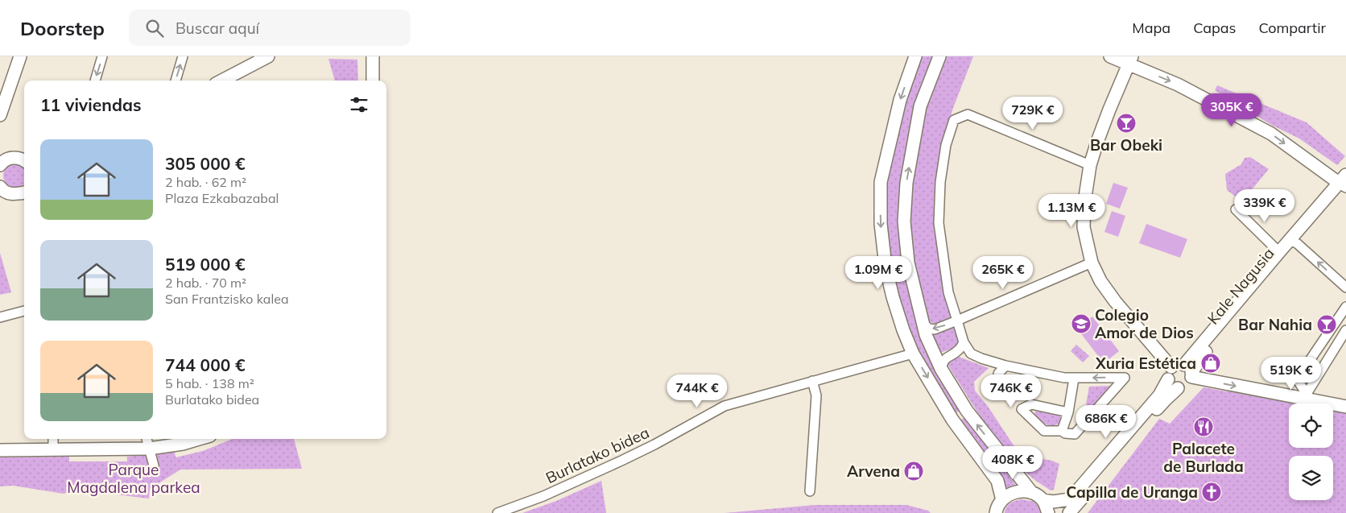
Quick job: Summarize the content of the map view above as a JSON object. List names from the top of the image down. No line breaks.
{"streets":{"main road":["Kale Nagusia"],"street":["Burlatako bidea"]},"parks":["Parque Magdalena parkea"],"places":{"bar":["Bar Obeki","Bar Nahia"],"school or university":["Colegio Amor de Dios"],"shop":["Xuria Estética","Arvena"],"restaurant":["Palacete de Burlada"],"church":["Capilla de Uranga"]},"page":{"header":"Doorstep","search":"Buscar aquí","nav":["Mapa","Capas","Compartir"],"heading":"11 viviendas","price":["305K €","729K €","339K €","1.13M €","1.09M €","265K €","519K €","744K €","746K €","686K €","408K €"],"list":[{"name":"305 000 €","note":"2 hab. · 62 m² · Plaza Ezkabazabal"},{"name":"519 000 €","note":"2 hab. · 70 m² · San Frantzisko kalea"},{"name":"744 000 €","note":"5 hab. · 138 m² · Burlatako bidea"}]}}
